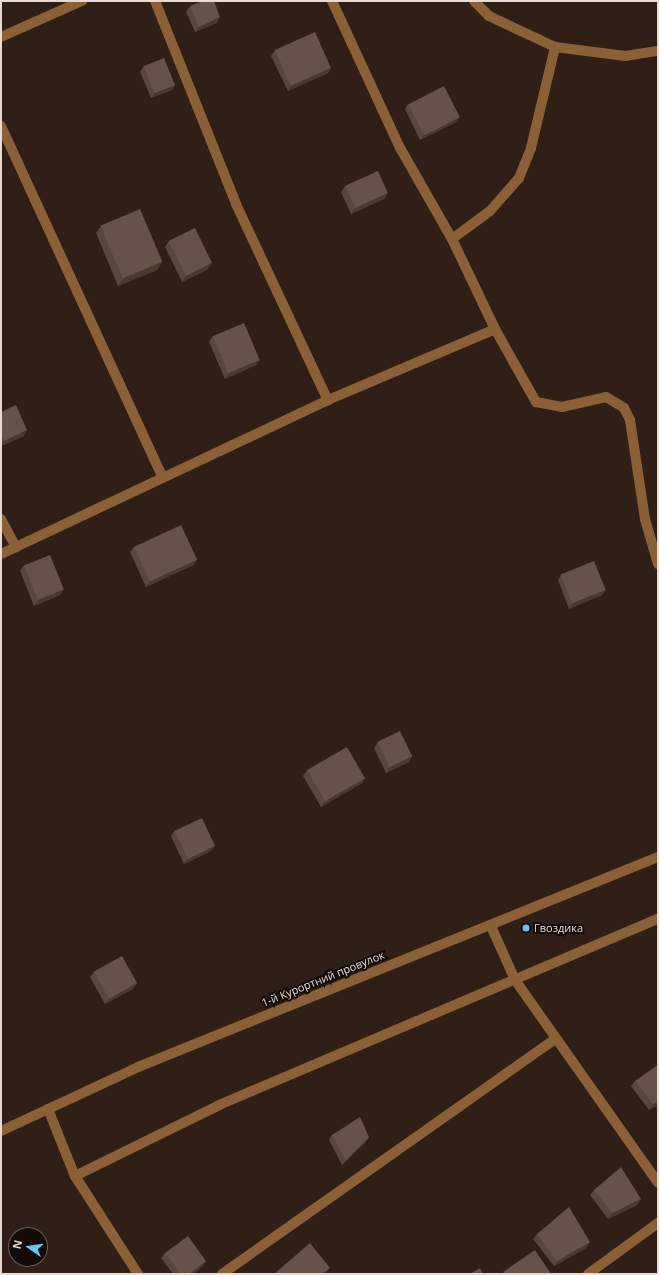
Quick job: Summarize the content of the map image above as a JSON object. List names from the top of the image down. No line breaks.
{"streets":{"street":["1-й Курортний провулок"]},"places":["Гвоздика"],"north":"left"}
